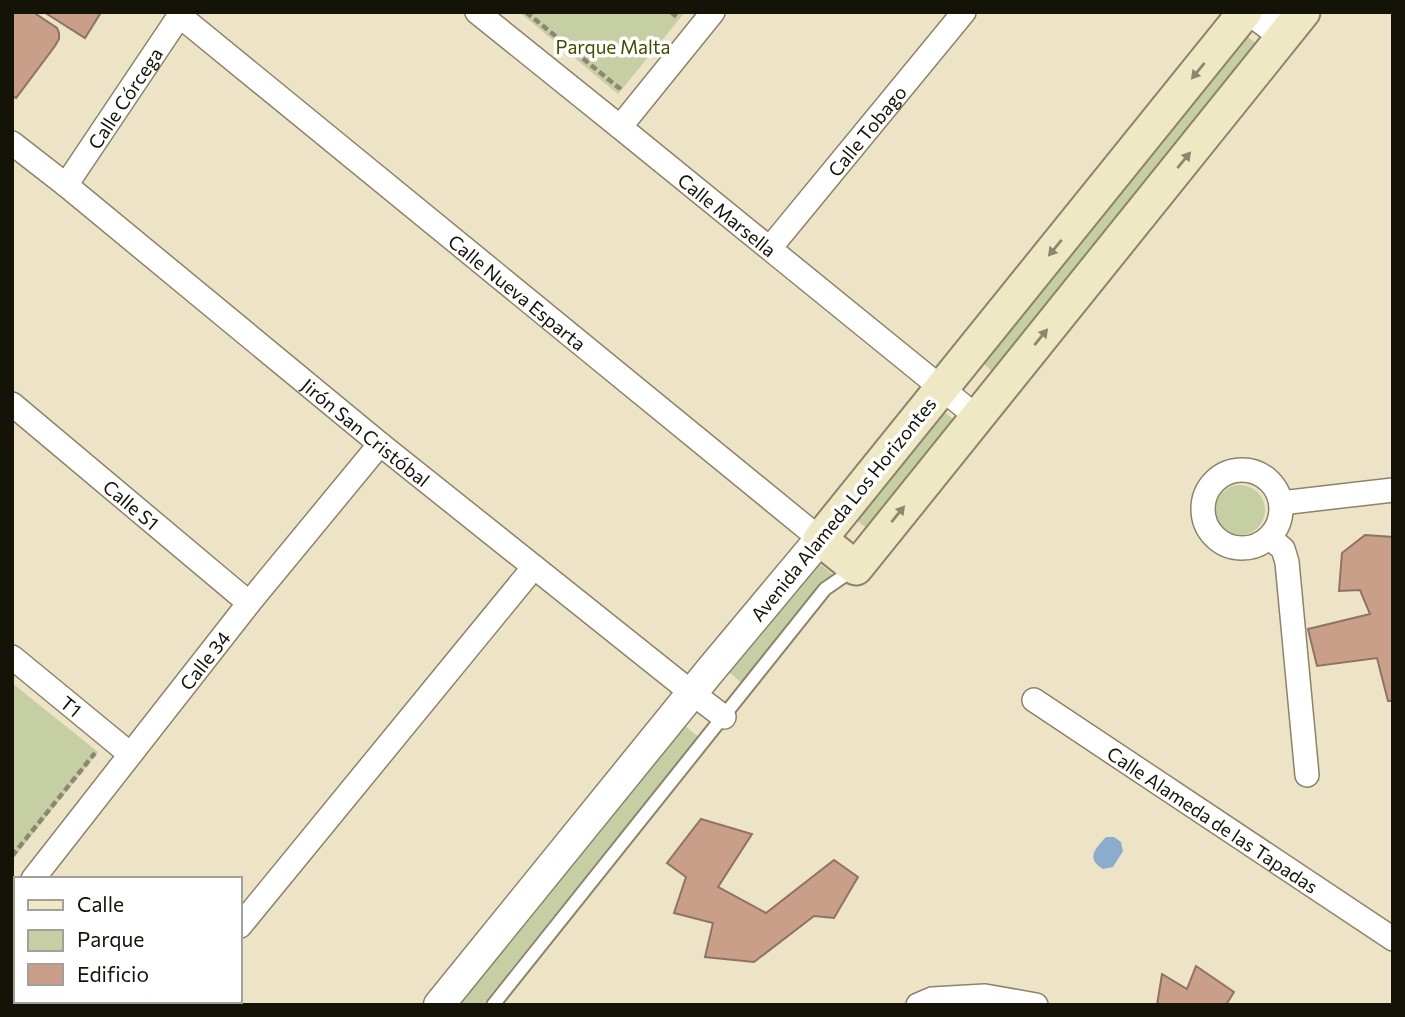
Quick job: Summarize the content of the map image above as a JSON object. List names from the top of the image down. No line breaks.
{"streets":{"main road":["Calle Nueva Esparta","Avenida Alameda Los Horizontes"],"street":["Calle Córcega","Calle Tobago","Calle Marsella","Jirón San Cristóbal","Calle S1","Calle 34","T1","Calle Alameda de las Tapadas"]},"crossings":[["Calle Córcega","Calle Nueva Esparta"],["Calle Córcega","Jirón San Cristóbal"],["Calle Tobago","Calle Marsella"],["Calle Marsella","Avenida Alameda Los Horizontes"],["Calle Nueva Esparta","Avenida Alameda Los Horizontes"],["Jirón San Cristóbal","Avenida Alameda Los Horizontes"],["Jirón San Cristóbal","Calle 34"],["Calle S1","Calle 34"],["Calle 34","T1"]],"parks":["Parque Malta"],"legend":["Calle","Parque","Edificio"]}
